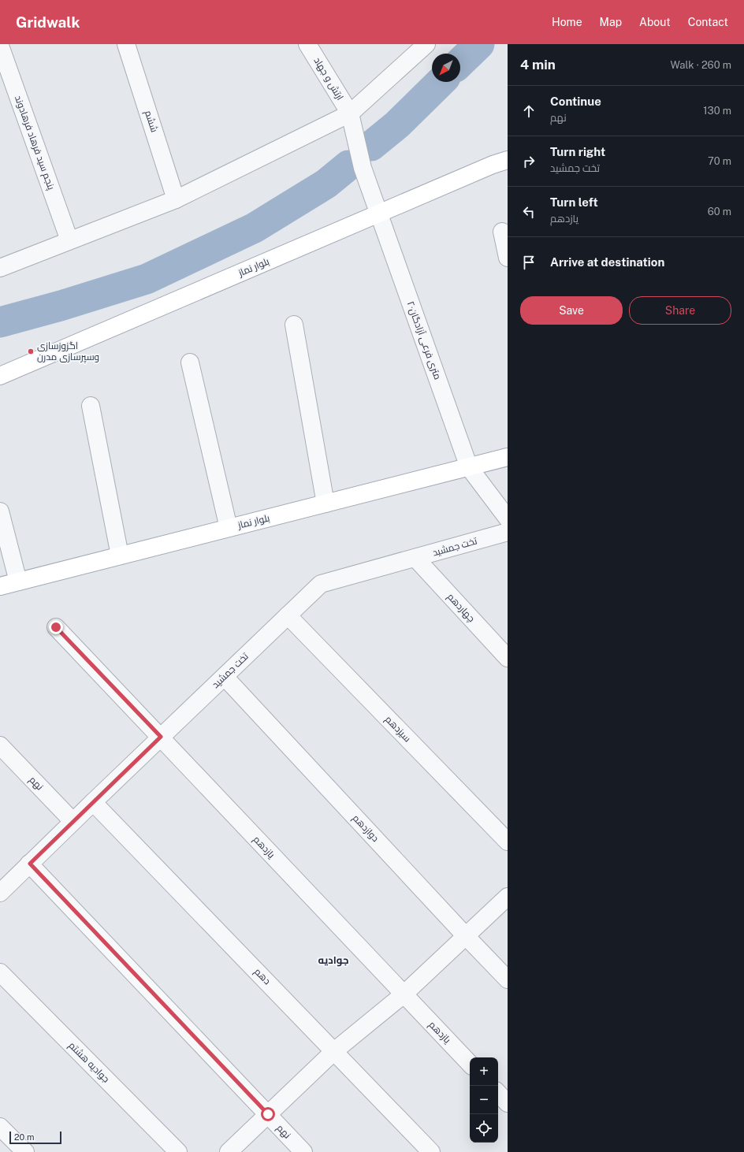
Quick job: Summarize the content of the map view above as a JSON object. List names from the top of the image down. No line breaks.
{"streets":{"main road":["بلوار نماز"],"street":["ارتش و جهاد","ششم","پنجم سید فرهاد فرهادوند","۲۰متری فرعی آزادگان","تخت جمشید","چهاردهم","سیزدهم","نهم","دوازدهم","یازدهم","دهم","جوادیه هشتم"]},"crossings":[["ارتش و جهاد","بلوار نماز"],["ارتش و جهاد","۲۰متری فرعی آزادگان"],["بلوار نماز","۲۰متری فرعی آزادگان"],["تخت جمشید","چهاردهم"],["تخت جمشید","سیزدهم"],["تخت جمشید","نهم"],["تخت جمشید","دوازدهم"],["تخت جمشید","یازدهم"],["تخت جمشید","دهم"]],"districts":["جوادیه"],"places":["اگزوزسازی وسپرسازی مدرن"],"scale_bar":"20 m","north":"bottom left","page":{"header":"Gridwalk","nav":["Home","Map","About","Contact"],"heading":["4 min","Walk · 260 m"],"list":[["Continue","نهم","130 m"],["Turn right","تخت جمشید","70 m"],["Turn left","یازدهم","60 m"],"Arrive at destination"],"buttons":["Save","Share"],"map_buttons":["+","−"],"scale":"20 m"}}
